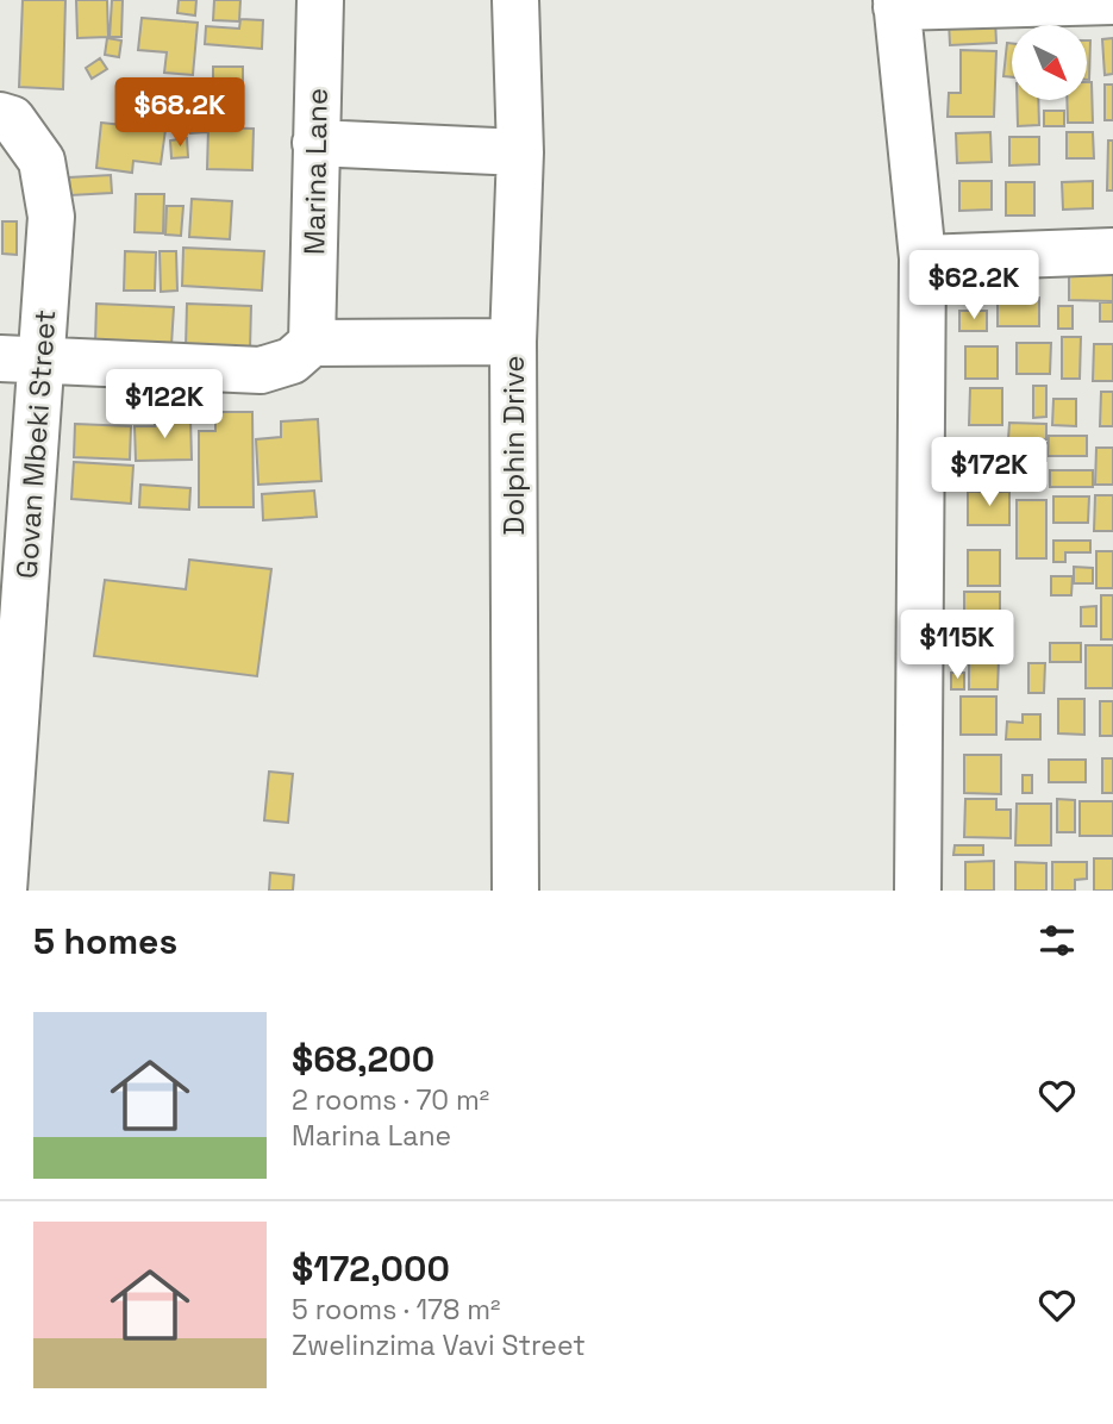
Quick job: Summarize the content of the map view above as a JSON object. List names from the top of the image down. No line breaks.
{"streets":{"street":["Marina Lane","Govan Mbeki Street","Dolphin Drive"]},"north":"bottom right","page":{"price":["$68.2K","$62.2K","$122K","$172K","$115K"],"heading":"5 homes","list":[{"name":"$68,200","note":"2 rooms · 70 m² · Marina Lane"},{"name":"$172,000","note":"5 rooms · 178 m² · Zwelinzima Vavi Street"}]}}
